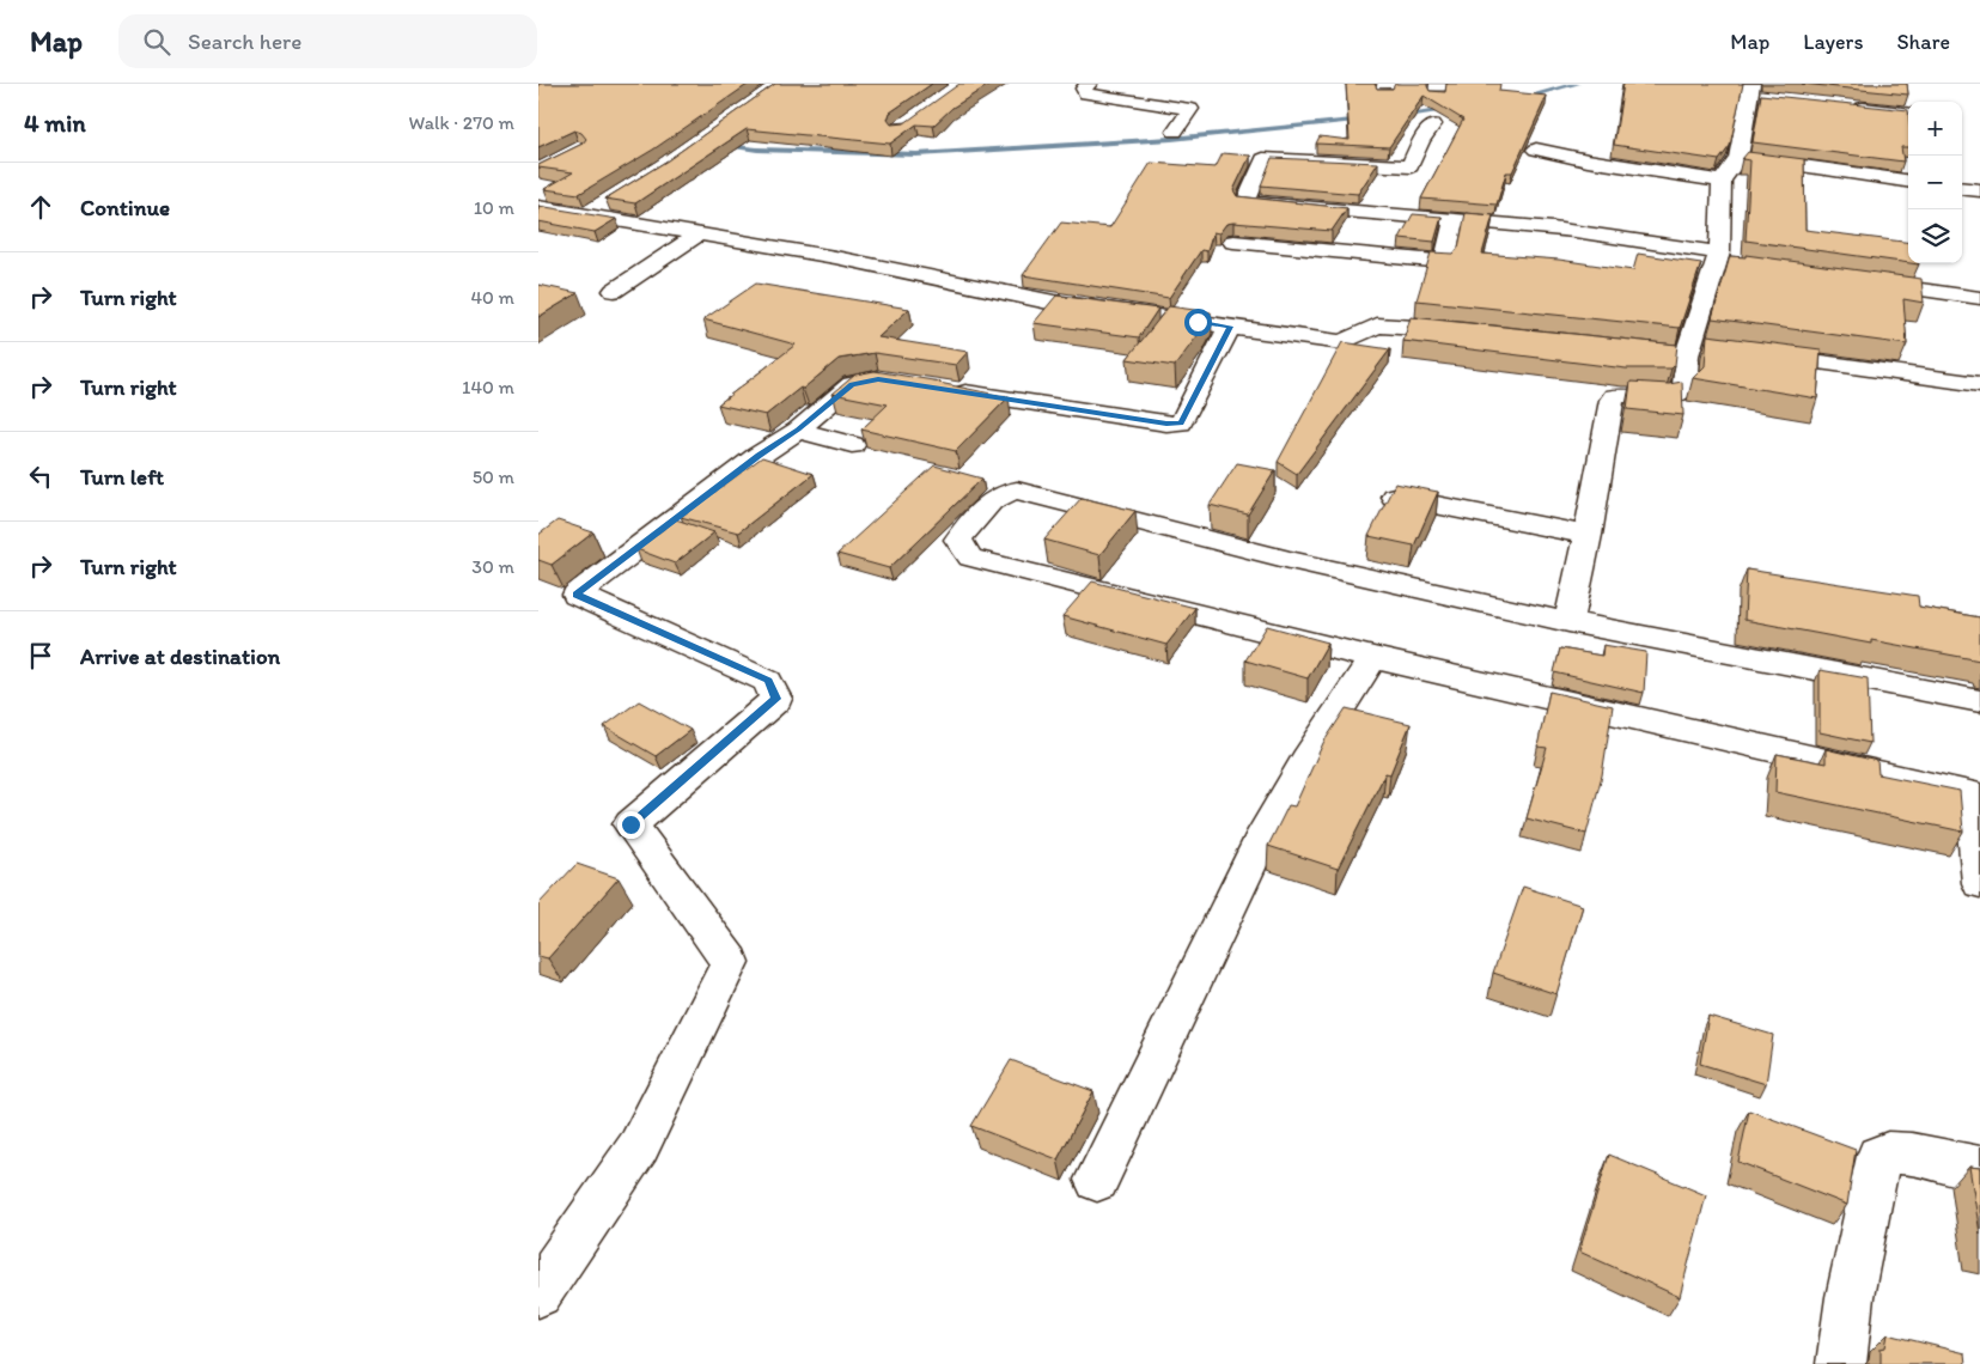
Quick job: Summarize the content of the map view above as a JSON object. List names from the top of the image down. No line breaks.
{"page":{"header":"Map","search":"Search here","nav":["Map","Layers","Share"],"heading":["4 min","Walk · 270 m"],"map_buttons":["+","−"],"list":[["Continue","10 m"],["Turn right","40 m"],["Turn right","140 m"],["Turn left","50 m"],["Turn right","30 m"],"Arrive at destination"]}}
